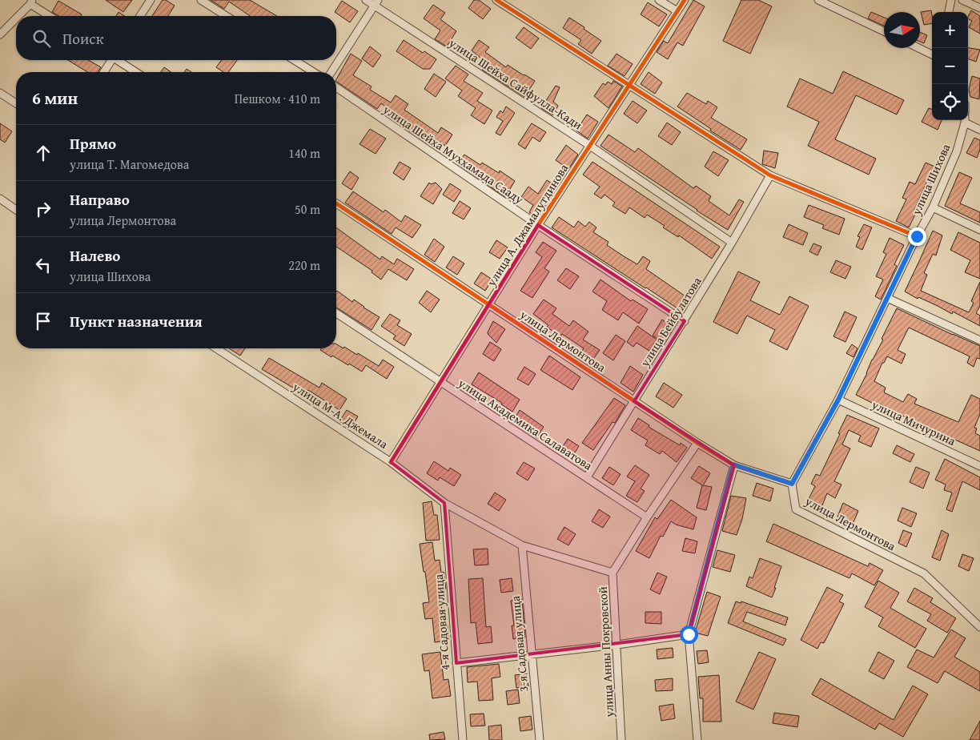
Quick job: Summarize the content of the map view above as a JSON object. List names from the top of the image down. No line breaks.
{"streets":{"street":["улица Шейха Сайфулла-Кади","улица Шейха Муххамада Сааду","улица Шихова","улица А. Джамалутдинова","улица Бейбулатова","улица Лермонтова","улица М-А. Джемала","улица Мичурина","улица Академика Салаватова","4-я Садовая улица","3-я Садовая улица","улица Анны Покровской"]},"crossings":[["улица Шейха Сайфулла-Кади","улица А. Джамалутдинова"],["улица Шейха Сайфулла-Кади","улица Бейбулатова"],["улица Шейха Муххамада Сааду","улица А. Джамалутдинова"],["улица Шейха Муххамада Сааду","улица Бейбулатова"],["улица Шихова","улица Лермонтова"],["улица Шихова","улица Мичурина"],["улица А. Джамалутдинова","улица Лермонтова"],["улица А. Джамалутдинова","улица М-А. Джемала"],["улица А. Джамалутдинова","улица Академика Салаватова"],["улица Бейбулатова","улица Лермонтова"],["улица Бейбулатова","улица Академика Салаватова"],["улица Лермонтова","улица Анны Покровской"],["улица М-А. Джемала","4-я Садовая улица"],["улица М-А. Джемала","3-я Садовая улица"],["улица М-А. Джемала","улица Анны Покровской"],["улица Академика Салаватова","улица Анны Покровской"]],"north":"right","page":{"map_buttons":["+","−"],"search":"Поиск","heading":["6 мин","Пешком · 410 m"],"list":[["Прямо","улица Т. Магомедова","140 m"],["Направо","улица Лермонтова","50 m"],["Налево","улица Шихова","220 m"],"Пункт назначения"]}}
